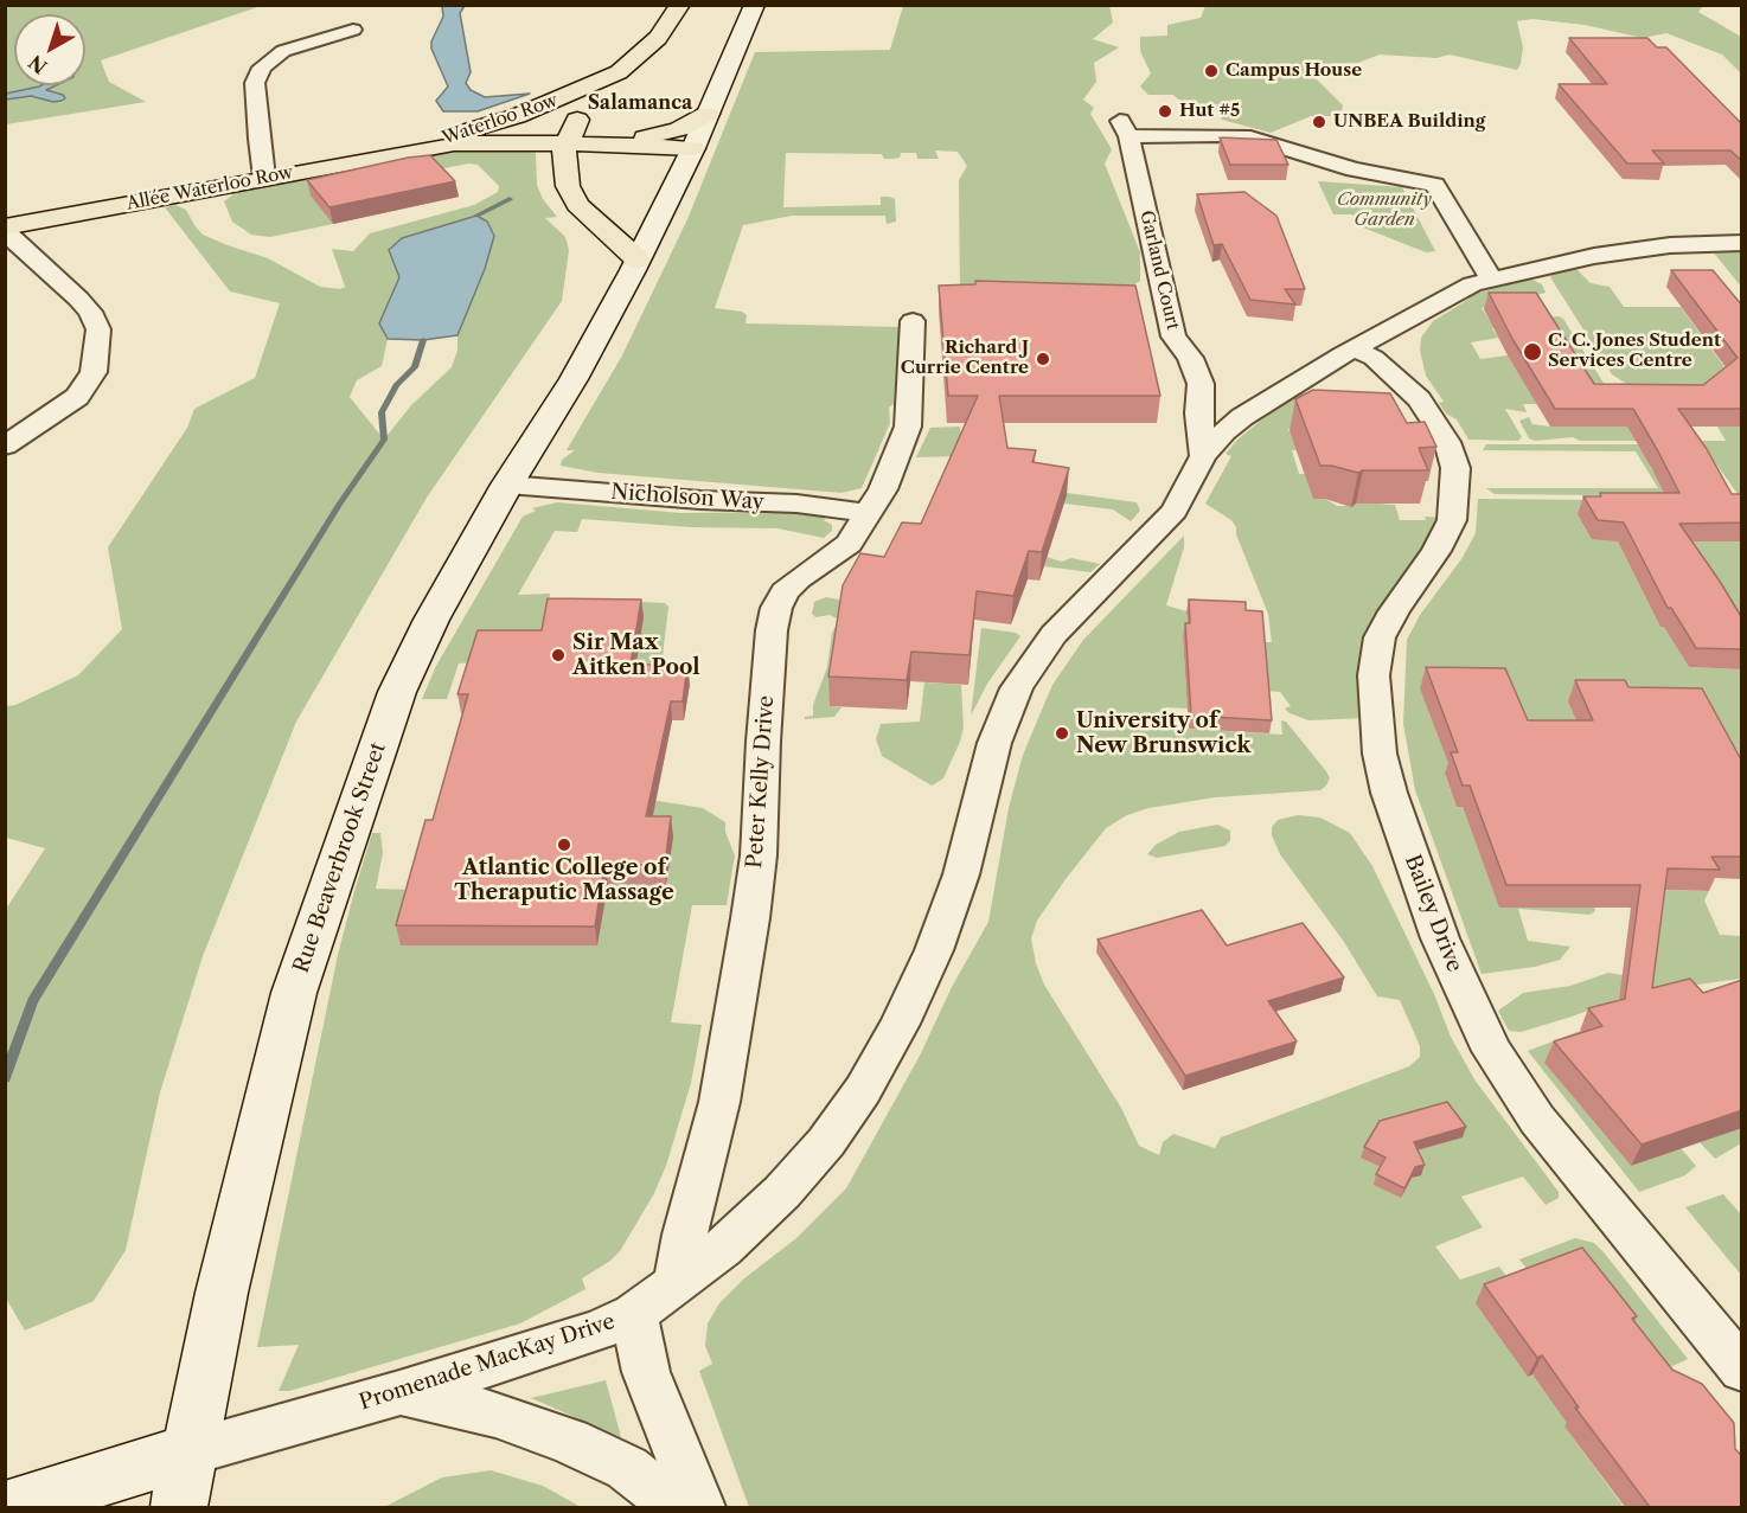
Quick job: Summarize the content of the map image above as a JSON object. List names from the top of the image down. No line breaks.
{"streets":{"main road":["Waterloo Row","Allée Waterloo Row"],"street":["Garland Court","Nicholson Way","Peter Kelly Drive","Rue Beaverbrook Street","Bailey Drive","Promenade MacKay Drive"]},"crossings":[["Waterloo Row","Allée Waterloo Row"],["Garland Court","Promenade MacKay Drive"],["Nicholson Way","Peter Kelly Drive"],["Nicholson Way","Rue Beaverbrook Street"],["Peter Kelly Drive","Promenade MacKay Drive"],["Rue Beaverbrook Street","Promenade MacKay Drive"],["Bailey Drive","Promenade MacKay Drive"]],"districts":["Salamanca"],"parks":["Community Garden"],"places":["Campus House","Hut #5","UNBEA Building","C. C. Jones Student Services Centre","Richard J Currie Centre","Sir Max Aitken Pool","University of New Brunswick","Atlantic College of Theraputic Massage"],"north":"bottom left"}
